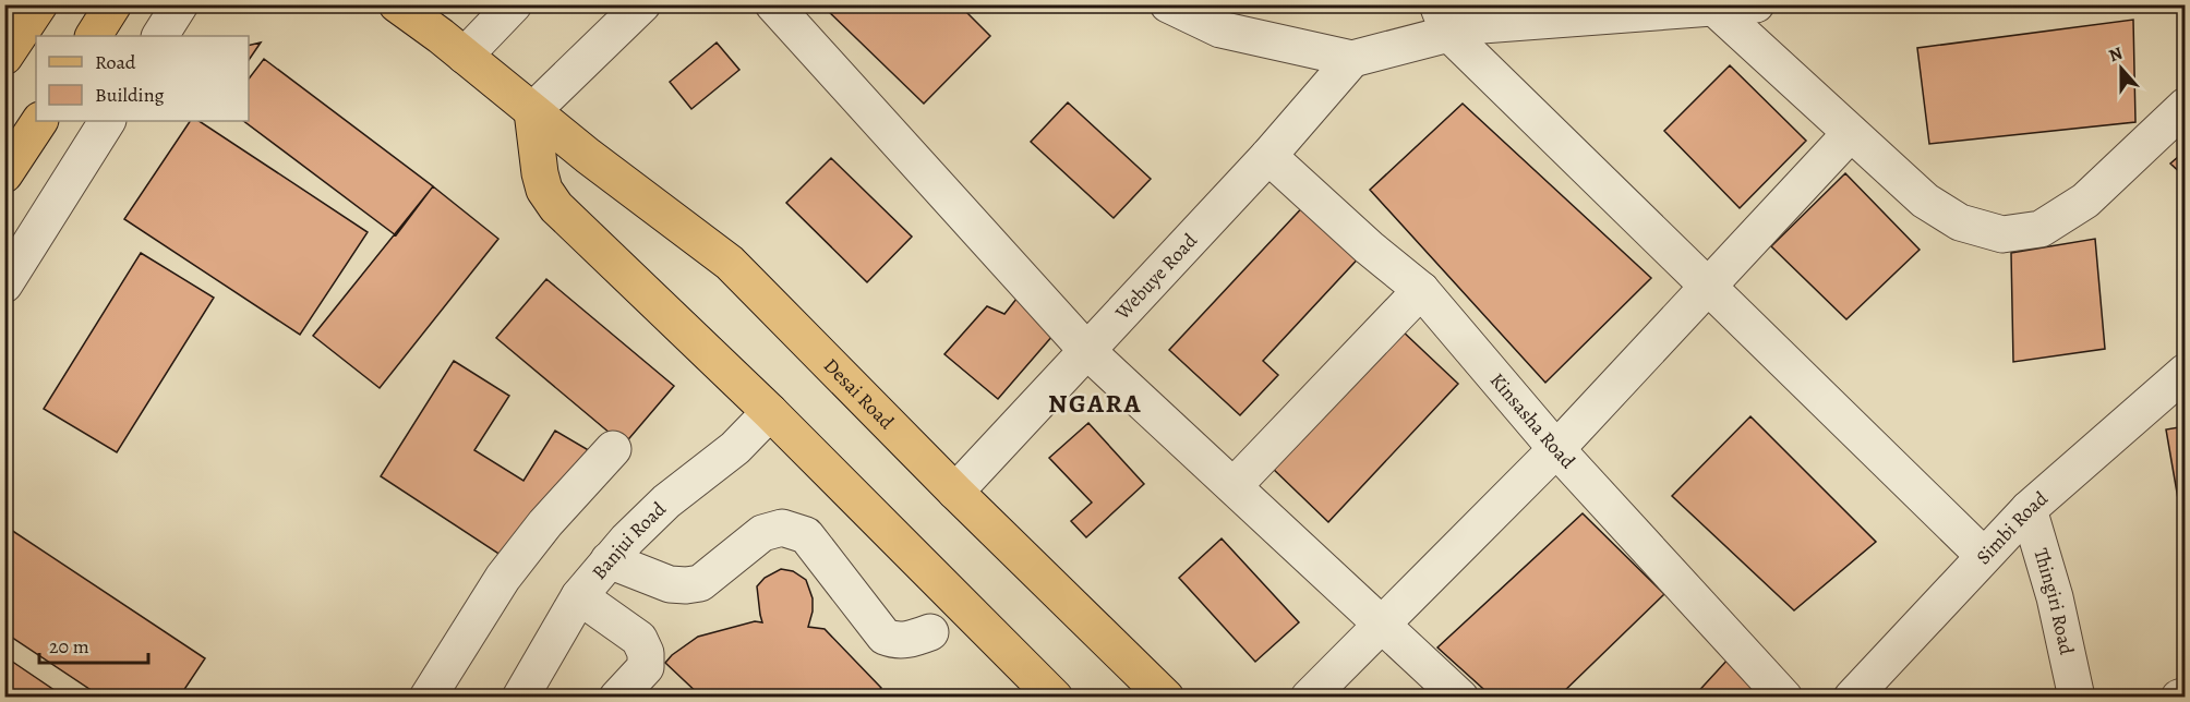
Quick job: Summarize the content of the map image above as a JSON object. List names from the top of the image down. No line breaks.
{"streets":{"main road":["Desai Road"],"street":["Webuye Road","Kinsasha Road","Simbi Road","Banjui Road","Thingiri Road"]},"crossings":[["Webuye Road","Desai Road"],["Webuye Road","Kinsasha Road"],["Simbi Road","Thingiri Road"]],"districts":["NGARA"],"legend":["Road","Building"],"scale_bar":"20 m","north":"top"}
